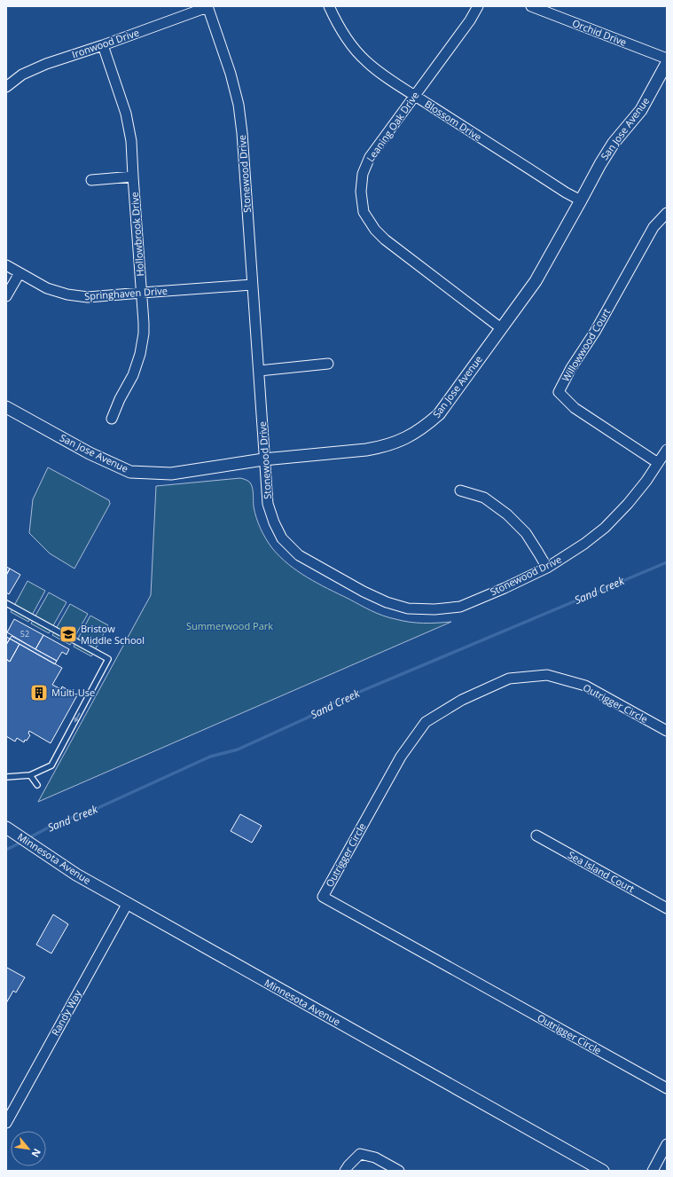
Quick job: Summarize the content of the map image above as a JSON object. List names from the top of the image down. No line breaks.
{"streets":{"street":["Orchid Drive","Ironwood Drive","Blossom Drive","Leaning Oak Drive","San Jose Avenue","Stonewood Drive","Hollowbrook Drive","Springhaven Drive","Willowwood Court","Outrigger Circle","Minnesota Avenue","Sea Island Court","Randy Way"]},"crossings":[["Ironwood Drive","Stonewood Drive"],["Ironwood Drive","Hollowbrook Drive"],["Blossom Drive","Leaning Oak Drive"],["Blossom Drive","San Jose Avenue"],["Leaning Oak Drive","San Jose Avenue"],["San Jose Avenue","Stonewood Drive"],["Stonewood Drive","Springhaven Drive"],["Stonewood Drive","Willowwood Court"],["Hollowbrook Drive","Springhaven Drive"],["Minnesota Avenue","Randy Way"]],"water":["Sand Creek"],"parks":["Summerwood Park"],"places":{"school or university":["Bristow Middle School"],"building":["Multi-Use"]},"house_numbers":["52"],"north":"bottom right"}
